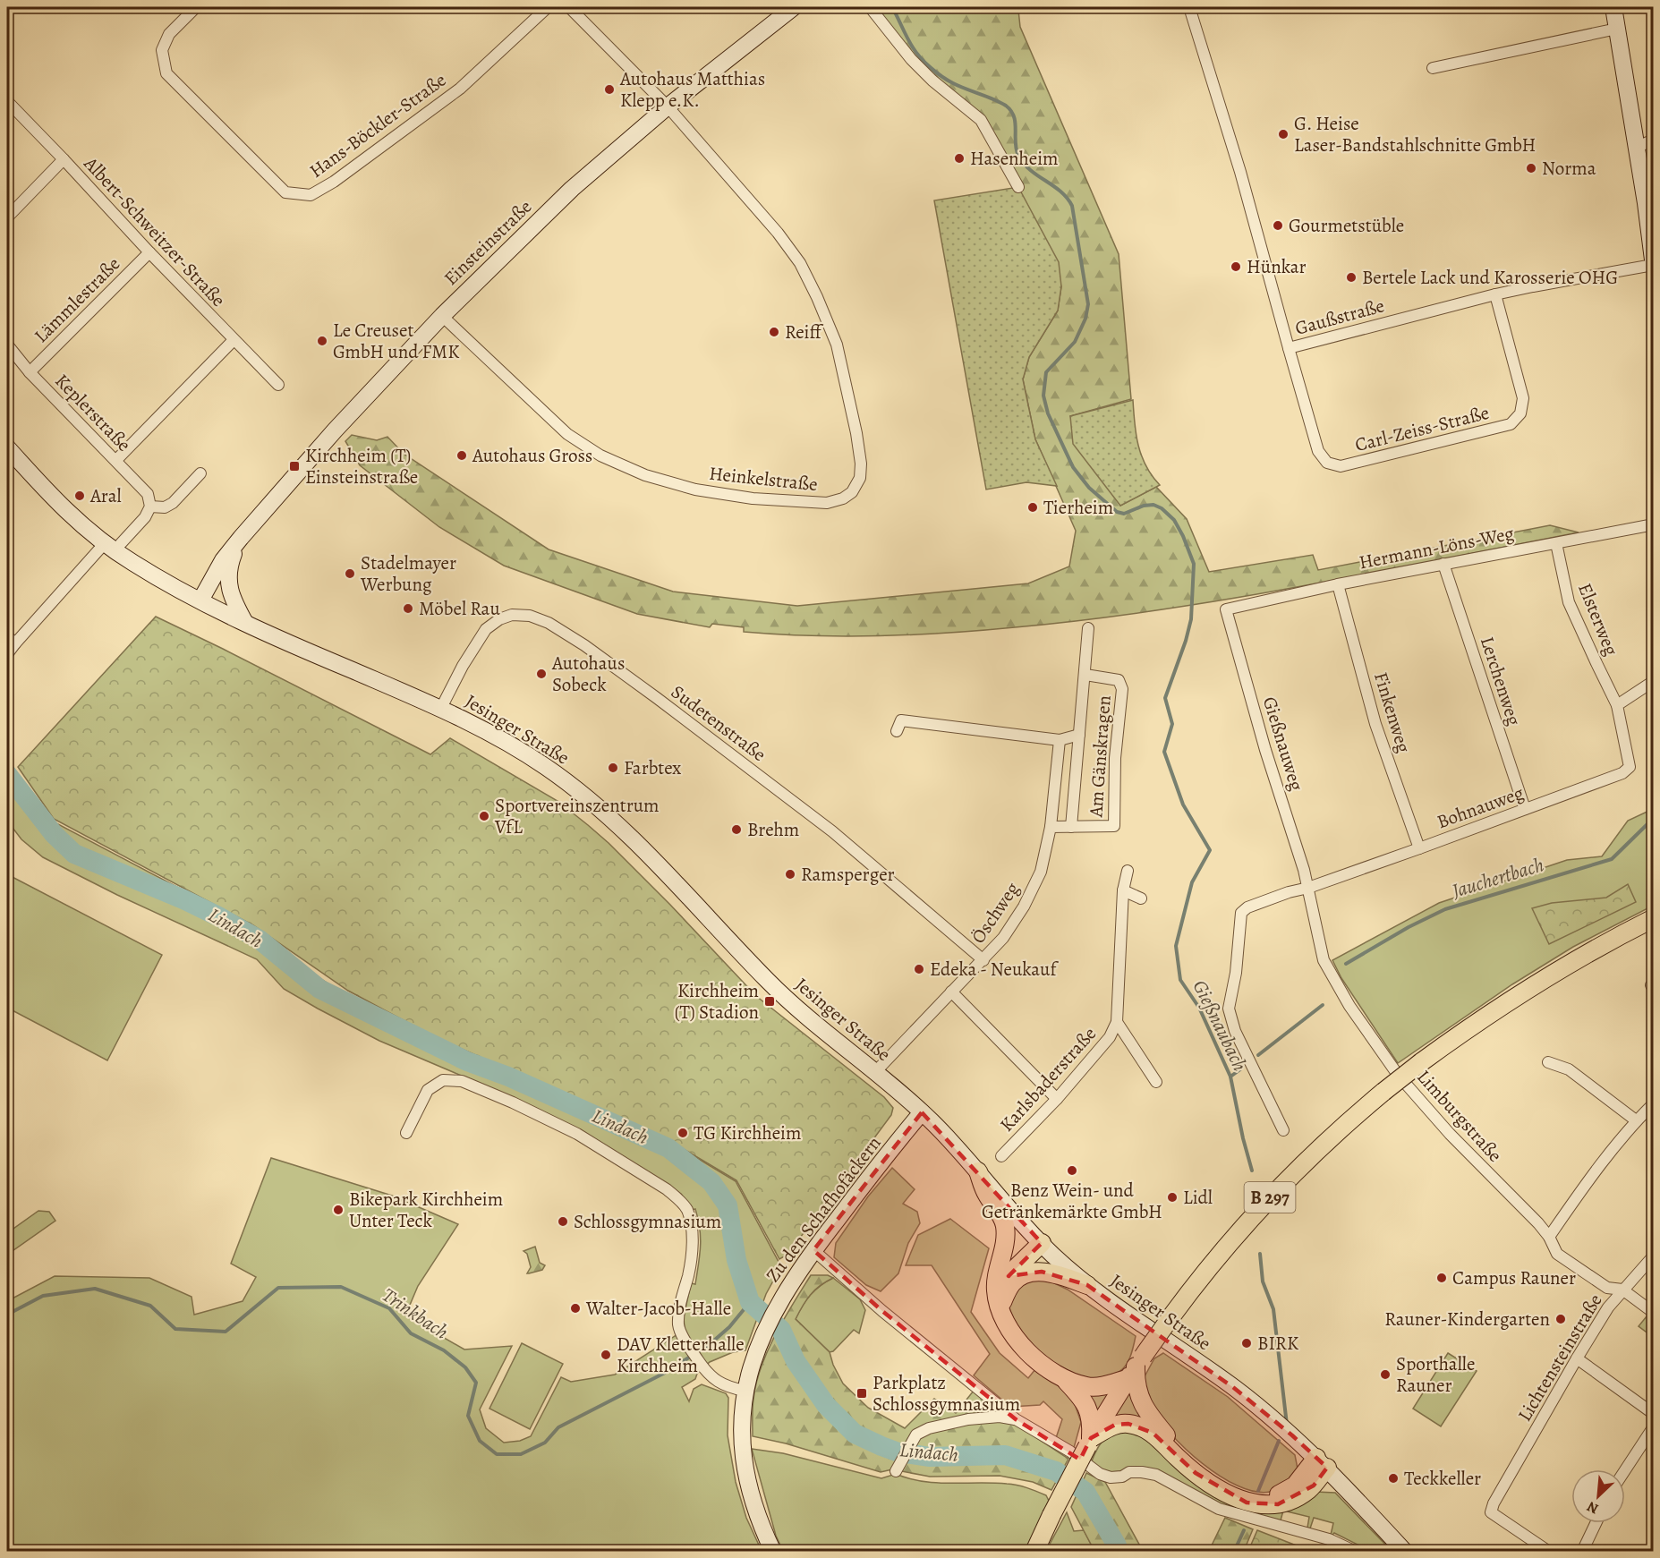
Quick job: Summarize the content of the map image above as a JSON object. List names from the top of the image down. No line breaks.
{"streets":{"main road":["Einsteinstraße","Jesinger Straße","B 297","Zu den Schafhofäckern"],"street":["Hans-Böckler-Straße","Albert-Schweitzer-Straße","Lämmlestraße","Gaußstraße","Keplerstraße","Carl-Zeiss-Straße","Heinkelstraße","Hermann-Löns-Weg","Elsterweg","Lerchenweg","Finkenweg","Sudetenstraße","Gießnauweg","Am Gänskragen","Bohnauweg","Öschweg","Karlsbaderstraße","Limburgstraße","Lichtensteinstraße"]},"crossings":[["Albert-Schweitzer-Straße","Lämmlestraße"],["Einsteinstraße","Heinkelstraße"],["Einsteinstraße","Jesinger Straße"],["Lämmlestraße","Keplerstraße"],["Gaußstraße","Carl-Zeiss-Straße"],["Hermann-Löns-Weg","Elsterweg"],["Hermann-Löns-Weg","Lerchenweg"],["Hermann-Löns-Weg","Finkenweg"],["Hermann-Löns-Weg","Gießnauweg"],["Elsterweg","Bohnauweg"],["Lerchenweg","Bohnauweg"],["Finkenweg","Bohnauweg"],["Sudetenstraße","Jesinger Straße"],["Sudetenstraße","Öschweg"],["Jesinger Straße","Öschweg"],["Jesinger Straße","Zu den Schafhofäckern"],["Gießnauweg","Bohnauweg"],["Gießnauweg","Limburgstraße"],["Bohnauweg","Limburgstraße"],["Limburgstraße","Lichtensteinstraße"]],"water":["Jauchertbach","Lindach","Gießnaubach","Trinkbach"],"places":{"other":["Autohaus Matthias Klepp e.K.","G. Heise Laser-Bandstahlschnitte GmbH","Hasenheim","Norma","Gourmetstüble","Hünkar","Bertele Lack und Karosserie OHG","Reiff","Le Creuset GmbH und FMK","Autohaus Gross","Aral","Tierheim","Stadelmayer Werbung","Möbel Rau","Autohaus Sobeck","Farbtex","Sportvereinszentrum VfL","Brehm","Ramsperger","Edeka - Neukauf","TG Kirchheim","Benz Wein- und Getränkemärkte GmbH","Lidl","Bikepark Kirchheim Unter Teck","Schlossgymnasium","Campus Rauner","Walter-Jacob-Halle","Rauner-Kindergarten","BIRK","DAV Kletterhalle Kirchheim","Sporthalle Rauner","Teckkeller"],"transit":["Kirchheim (T) Einsteinstraße","Kirchheim (T) Stadion","Parkplatz Schlossgymnasium"]},"north":"bottom left"}
